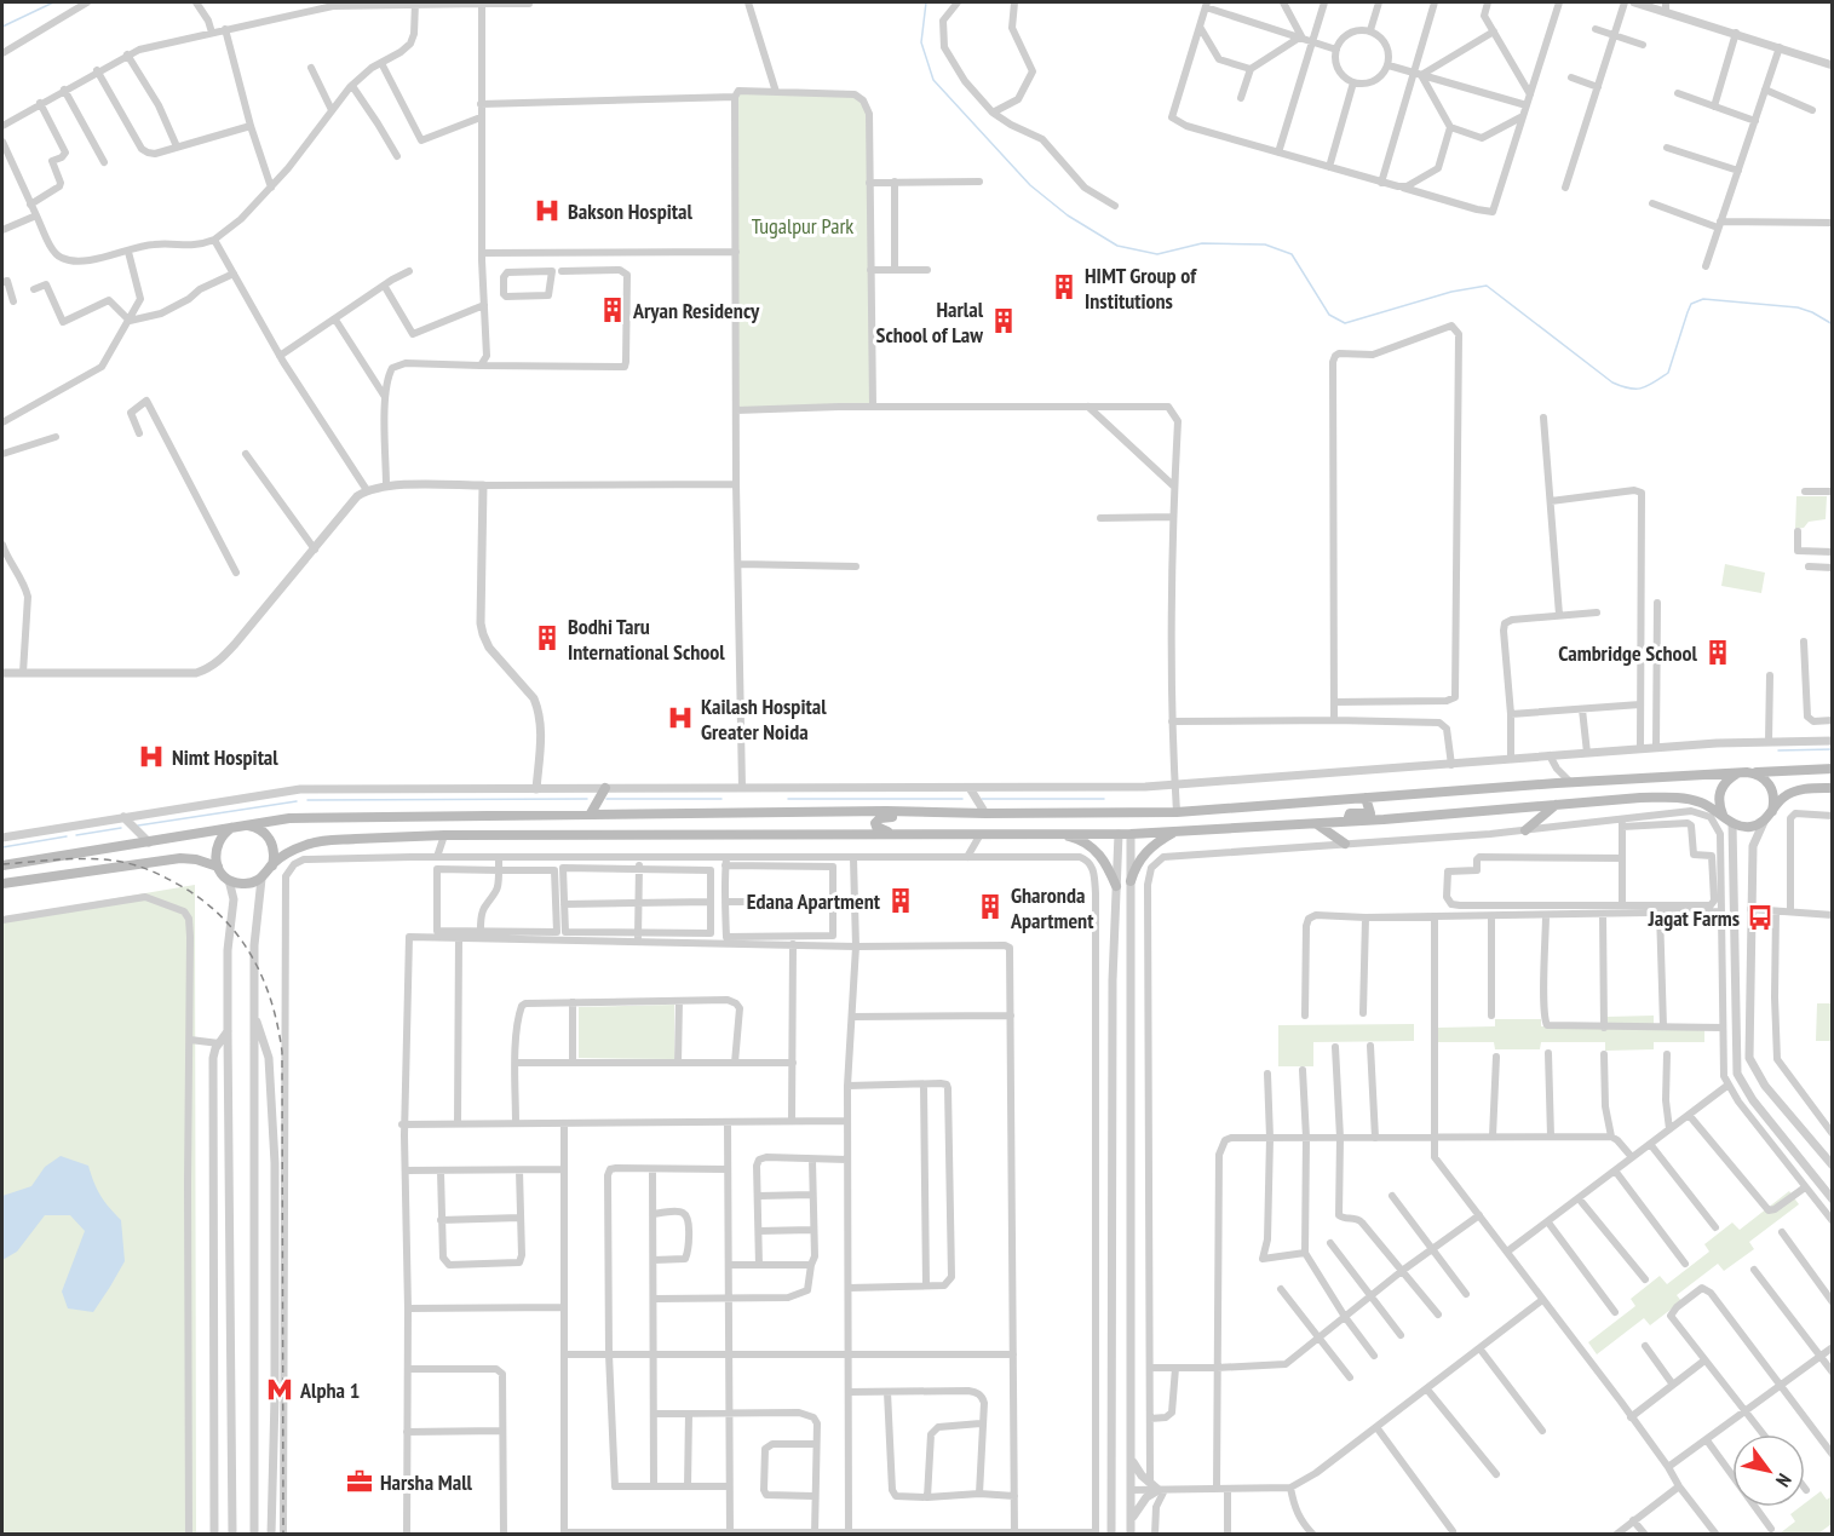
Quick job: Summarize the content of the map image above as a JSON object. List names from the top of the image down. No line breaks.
{"parks":["Tugalpur Park"],"places":{"hospital":["Bakson Hospital","Kailash Hospital Greater Noida","Nimt Hospital"],"building":["HIMT Group of Institutions","Aryan Residency","Harlal School of Law","Bodhi Taru International School","Cambridge School","Edana Apartment","Gharonda Apartment"],"bus stop":["Jagat Farms"],"metro station":["Alpha 1"],"office":["Harsha Mall"]},"north":"bottom right"}
